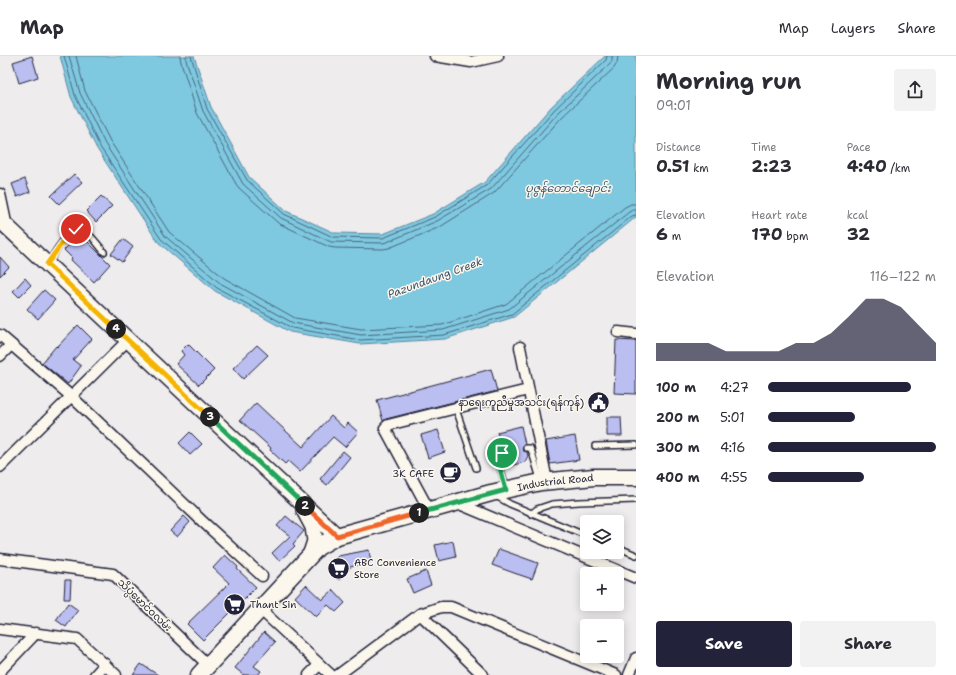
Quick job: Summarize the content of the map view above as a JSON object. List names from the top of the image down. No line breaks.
{"streets":{"main road":["Industrial Road"],"street":["သိပ္ပံမောင်ဝလမ်း"]},"crossings":[["Industrial Road","သိပ္ပံမောင်ဝလမ်း"]],"water":["ပုဇွန်တောင်ချောင်း","Pazundaung Creek"],"places":{"public building":["နာရေးကူညီမှုအသင်း(ရန်ကုန်)"],"cafe":["3K CAFE"],"supermarket":["ABC Convenience Store","Thant Sin"]},"page":{"header":"Map","nav":["Map","Layers","Share"],"heading":["Morning run","09:01"],"stats":[["Distance","0.51 km"],["Time","2:23"],["Pace","4:40 /km"],["Elevation","6 m"],["Heart rate","170 bpm"],["kcal","32"]],"chart":["Elevation","116–122 m"],"pins":["4","3","2","1"],"list":[{"name":"100 m","note":"4:27"},{"name":"200 m","note":"5:01"},{"name":"300 m","note":"4:16"},{"name":"400 m","note":"4:55"}],"map_buttons":["+","−"],"buttons":["Save","Share"]}}
